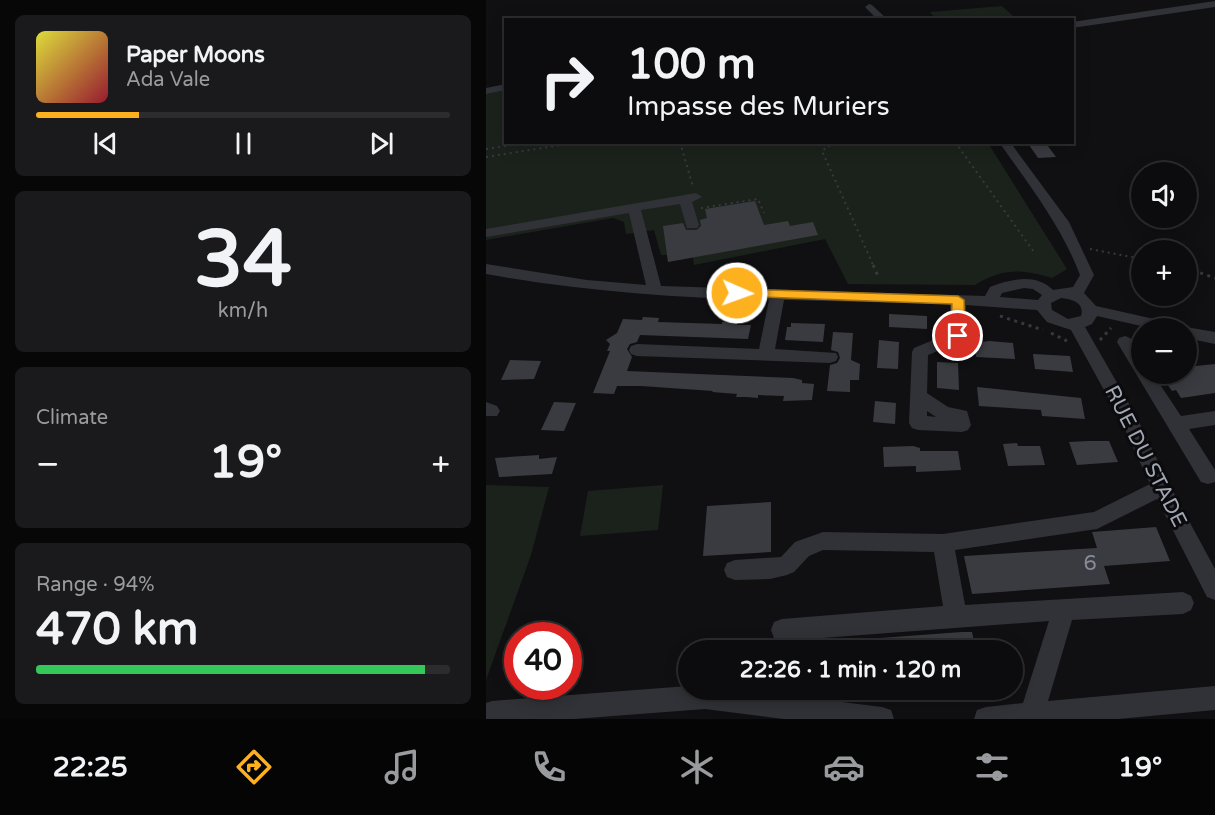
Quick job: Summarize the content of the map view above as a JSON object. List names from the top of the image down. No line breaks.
{"streets":{"street":["RUE DU STADE"]},"house_numbers":["6"],"page":{"turn":["100 m","Impasse des Muriers"],"song":["Paper Moons","Ada Vale"],"map_buttons":["+","−"],"tile":[["34","km/h"],"Climate",["Range · 94%","470 km"]],"heat":["−","19°","+"],"limit":"40","trip":"22:26 · 1 min · 120 m","tabs":["22:25","19°"]}}
